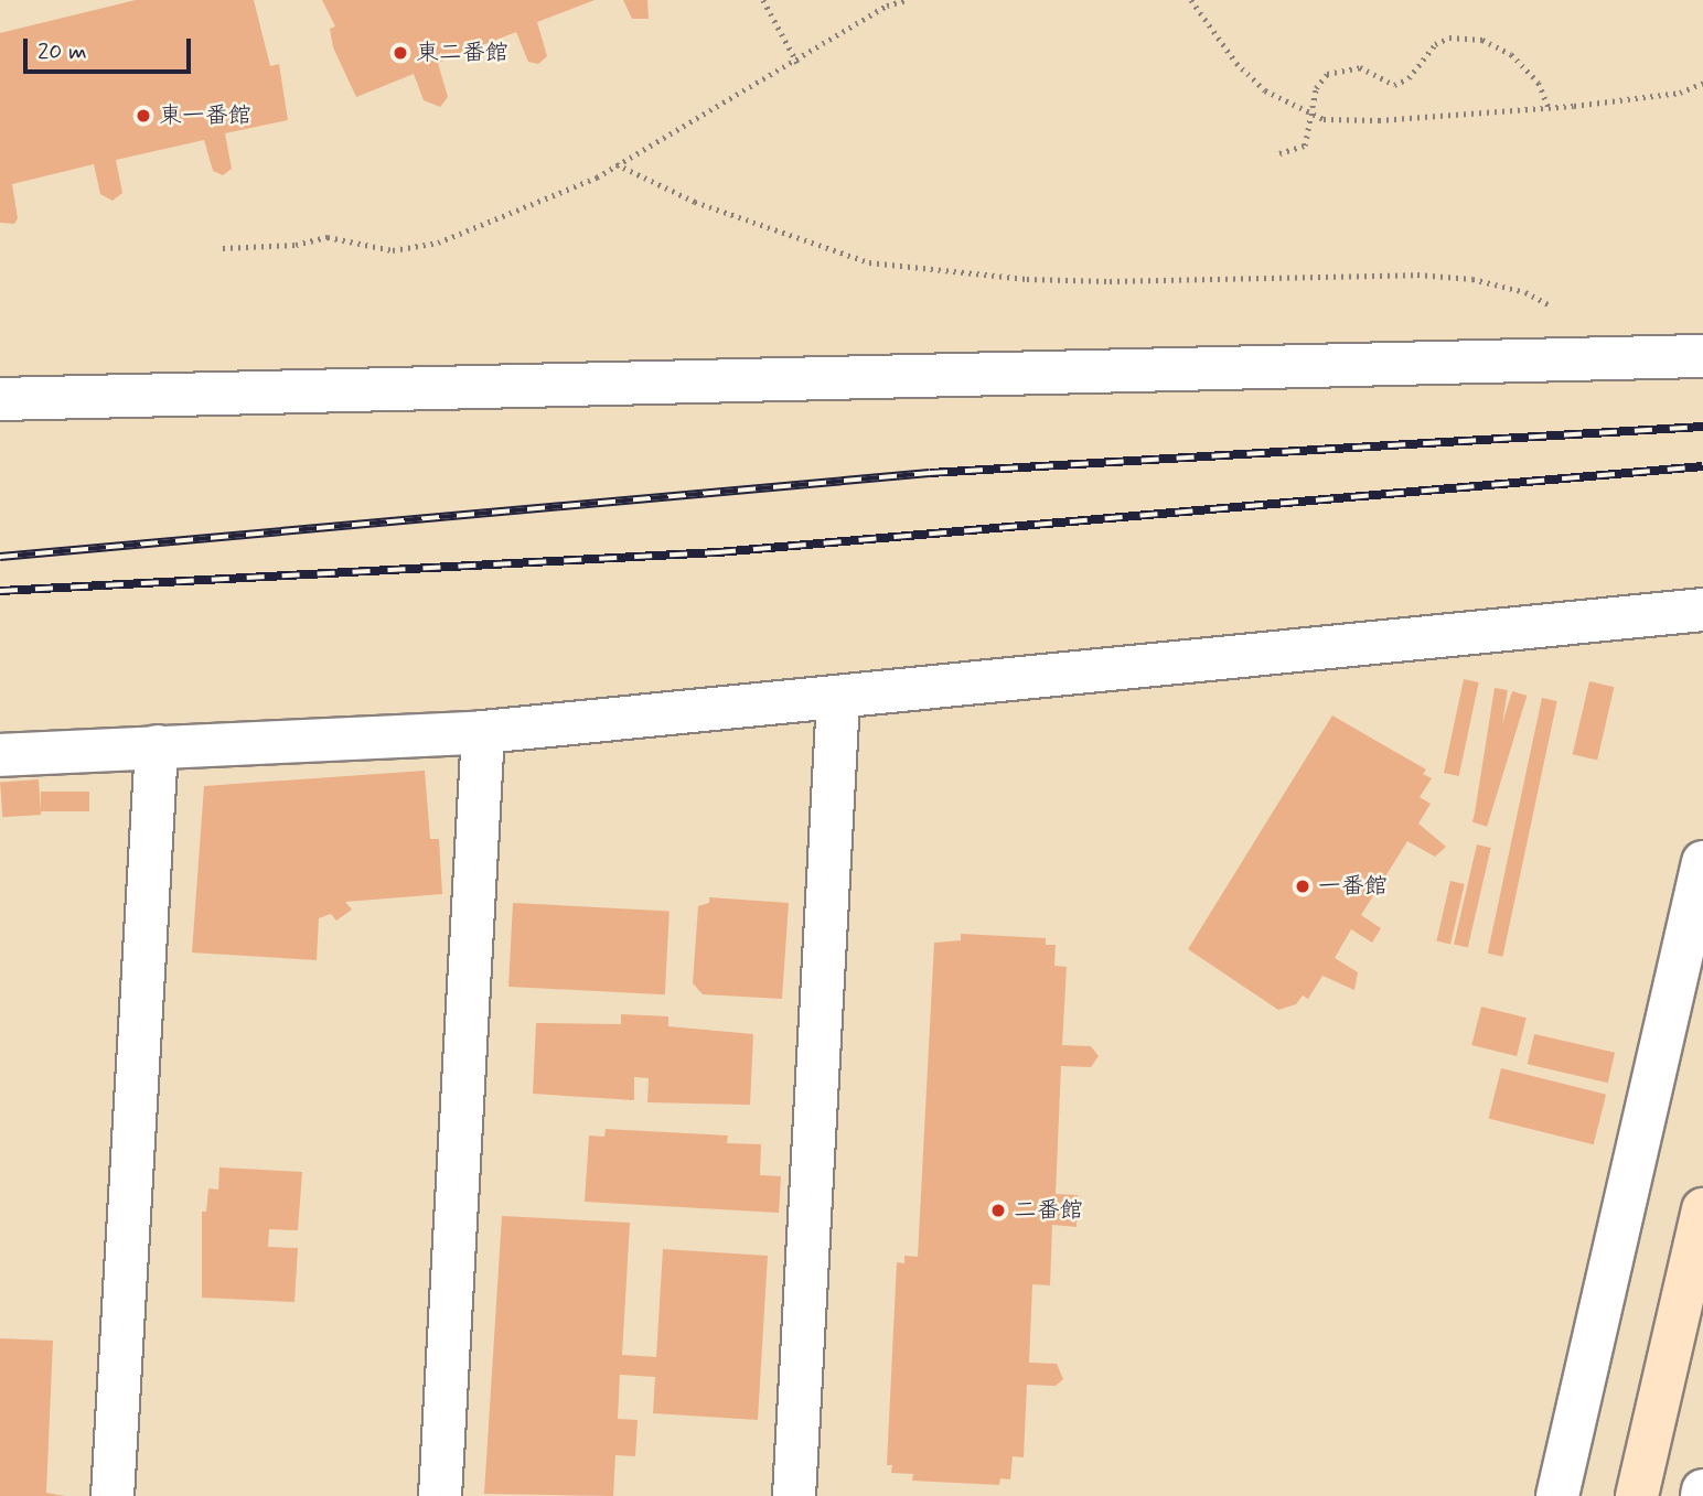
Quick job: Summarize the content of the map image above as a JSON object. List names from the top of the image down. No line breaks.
{"places":["東二番館","東一番館","一番館","二番館"],"scale_bar":"20 m"}
